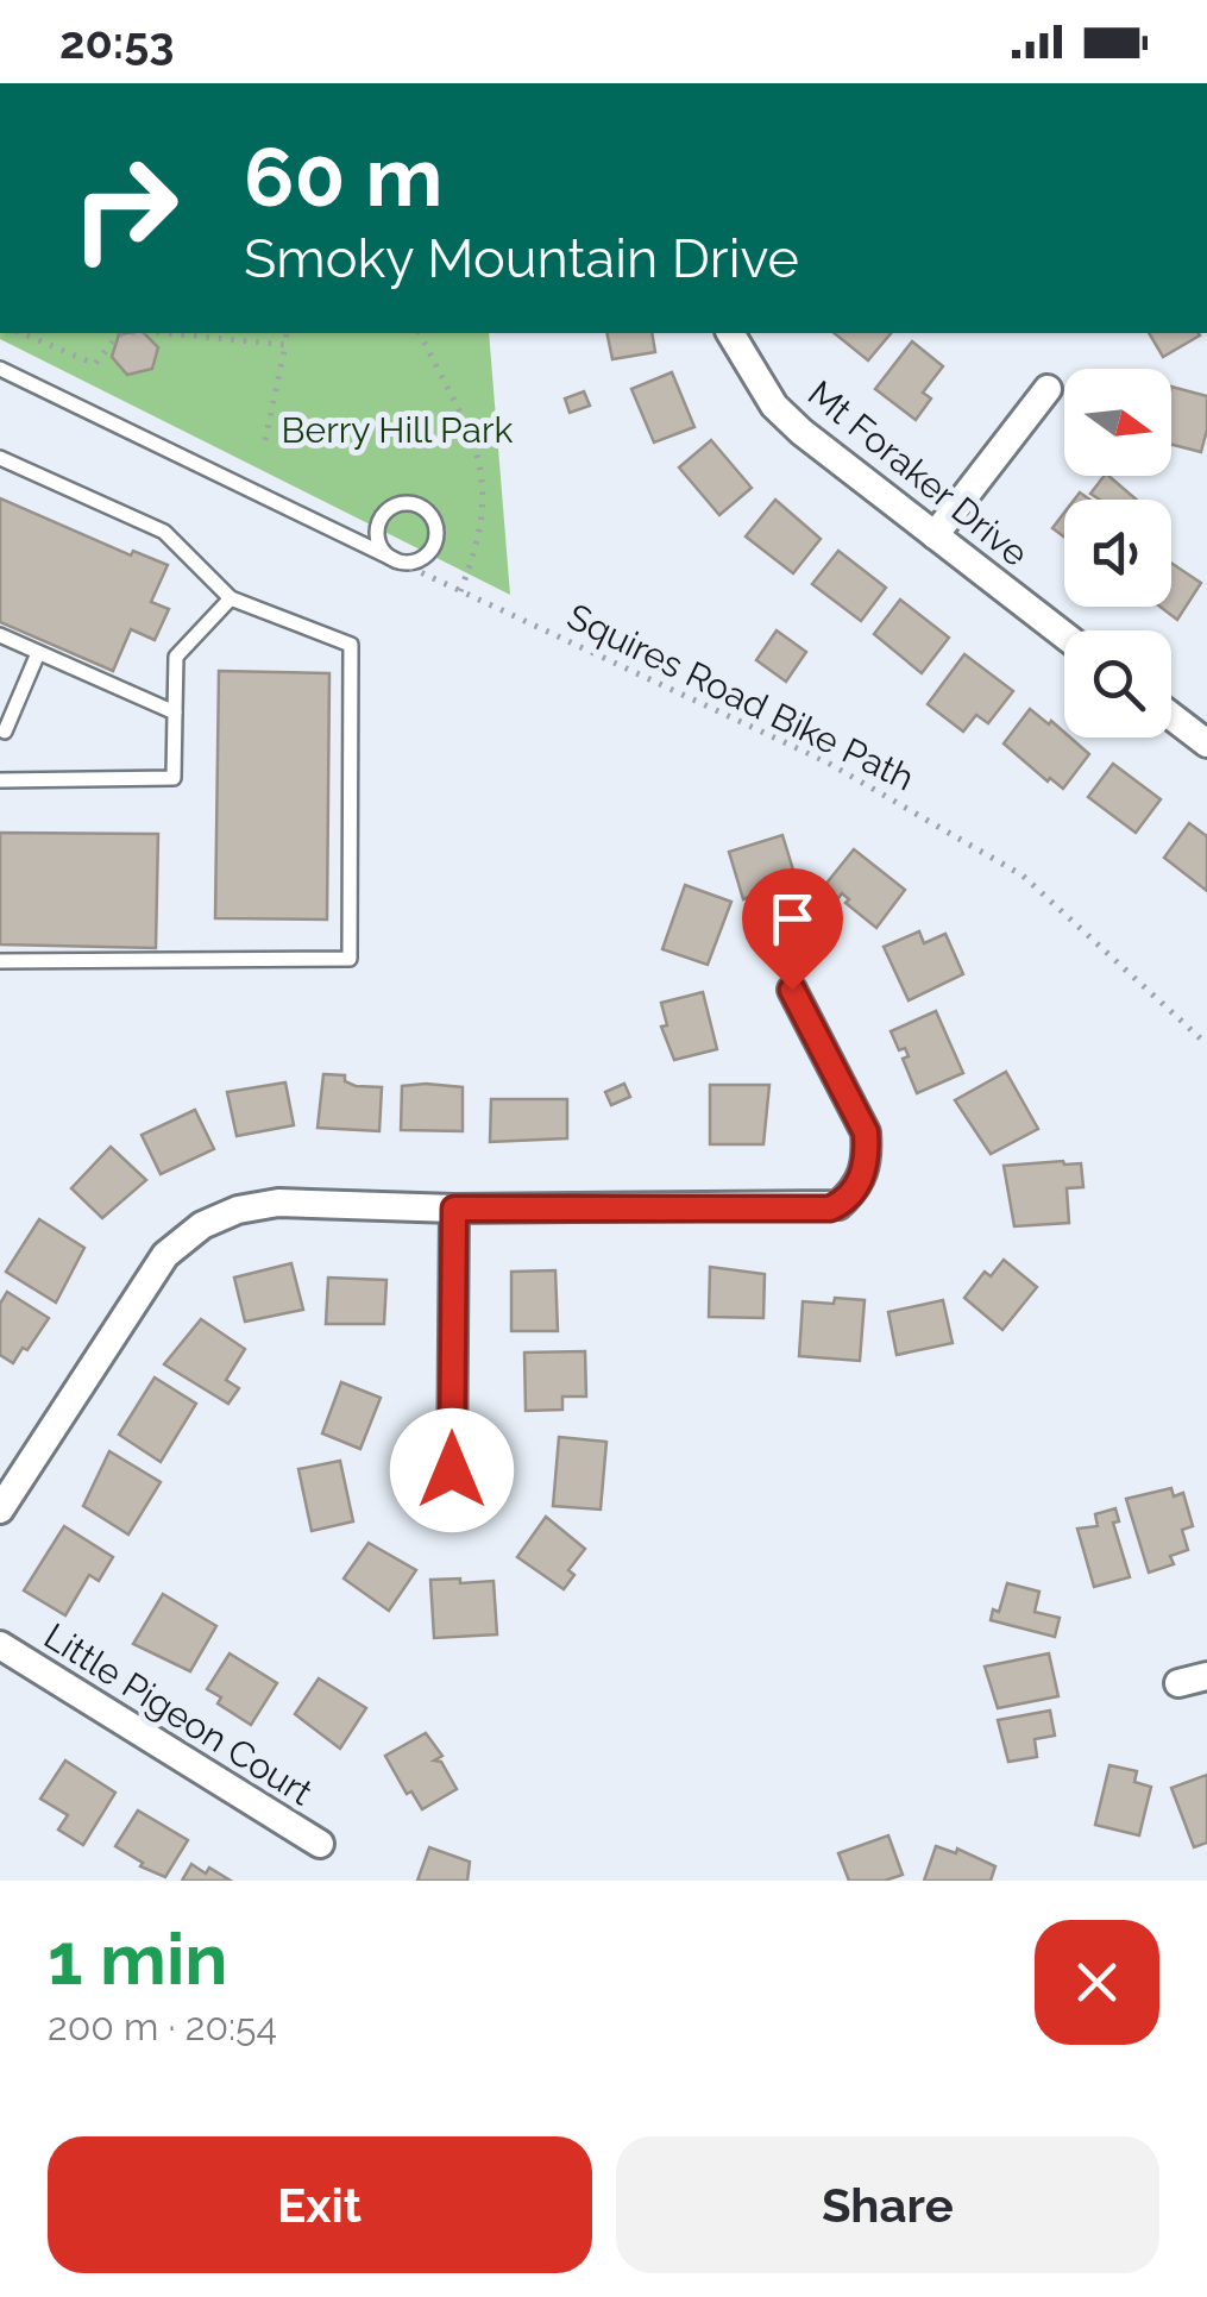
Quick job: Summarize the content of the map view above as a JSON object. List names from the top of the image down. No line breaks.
{"streets":{"street":["Mt Foraker Drive","Little Pigeon Court"],"path":["Squires Road Bike Path"]},"parks":["Berry Hill Park"],"north":"right","page":{"status":"20:53","turn":["60 m","Smoky Mountain Drive"],"heading":["1 min","200 m · 20:54"],"buttons":["Exit","Share"]}}
